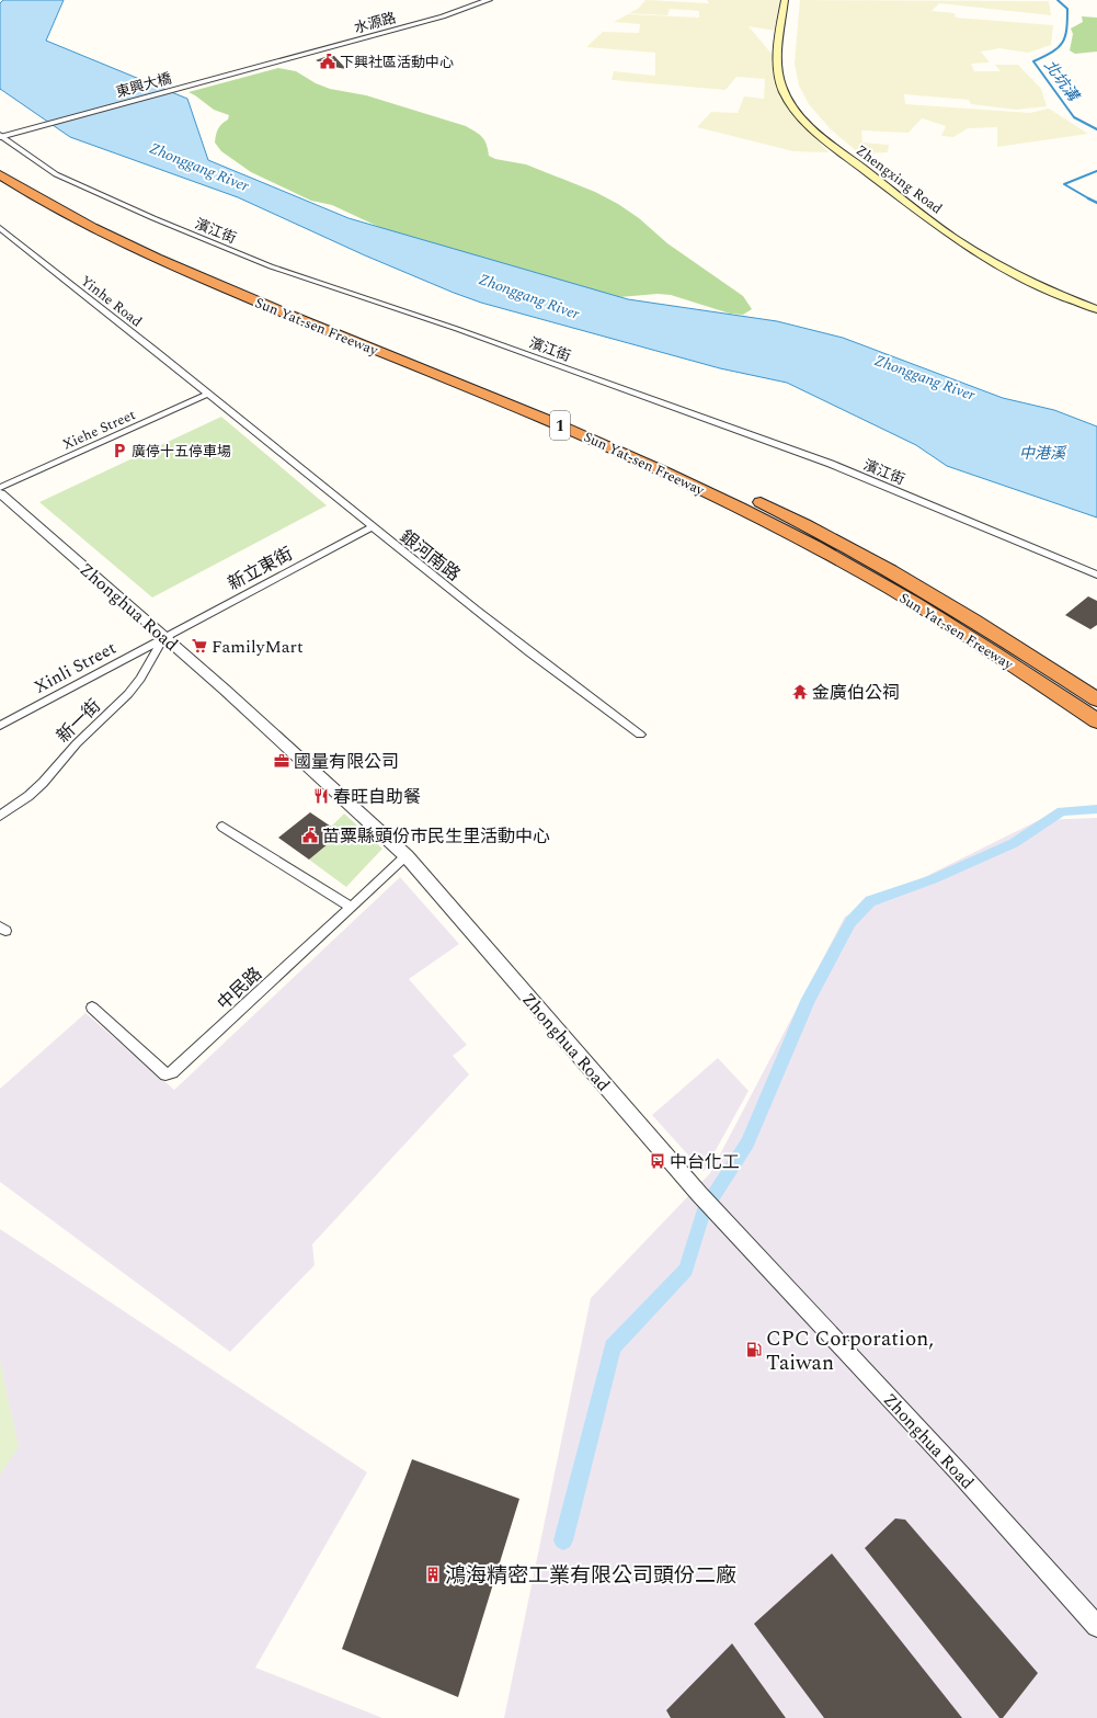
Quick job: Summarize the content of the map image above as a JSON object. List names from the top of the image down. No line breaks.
{"streets":{"highway":["Sun Yat-sen Freeway","1"],"main road":["Zhengxing Road"],"street":["水源路","東興大橋","濱江街","Yinhe Road","Xiehe Street","銀河南路","新立東街","Zhonghua Road","Xinli Street","新一街","中民路"]},"crossings":[["水源路","東興大橋"],["東興大橋","濱江街"],["Yinhe Road","Xiehe Street"],["Yinhe Road","銀河南路"],["Xiehe Street","銀河南路"],["銀河南路","新立東街"],["新立東街","Zhonghua Road"],["新立東街","Xinli Street"],["新立東街","新一街"],["Zhonghua Road","Xinli Street"],["Zhonghua Road","新一街"],["Zhonghua Road","中民路"],["Xinli Street","新一街"]],"water":["北坑溝","Zhonggang River","中港溪"],"places":{"public building":["下興社區活動中心","苗粟縣頭份巿民生里活動中心"],"parking":["廣停十五停車場"],"supermarket":["FamilyMart"],"temple":["金廣伯公祠"],"office":["國量有限公司"],"restaurant":["春旺自助餐"],"bus stop":["中台化工"],"fuel station":["CPC Corporation, Taiwan"],"building":["鴻海精密工業有限公司頭份二廠"]}}
